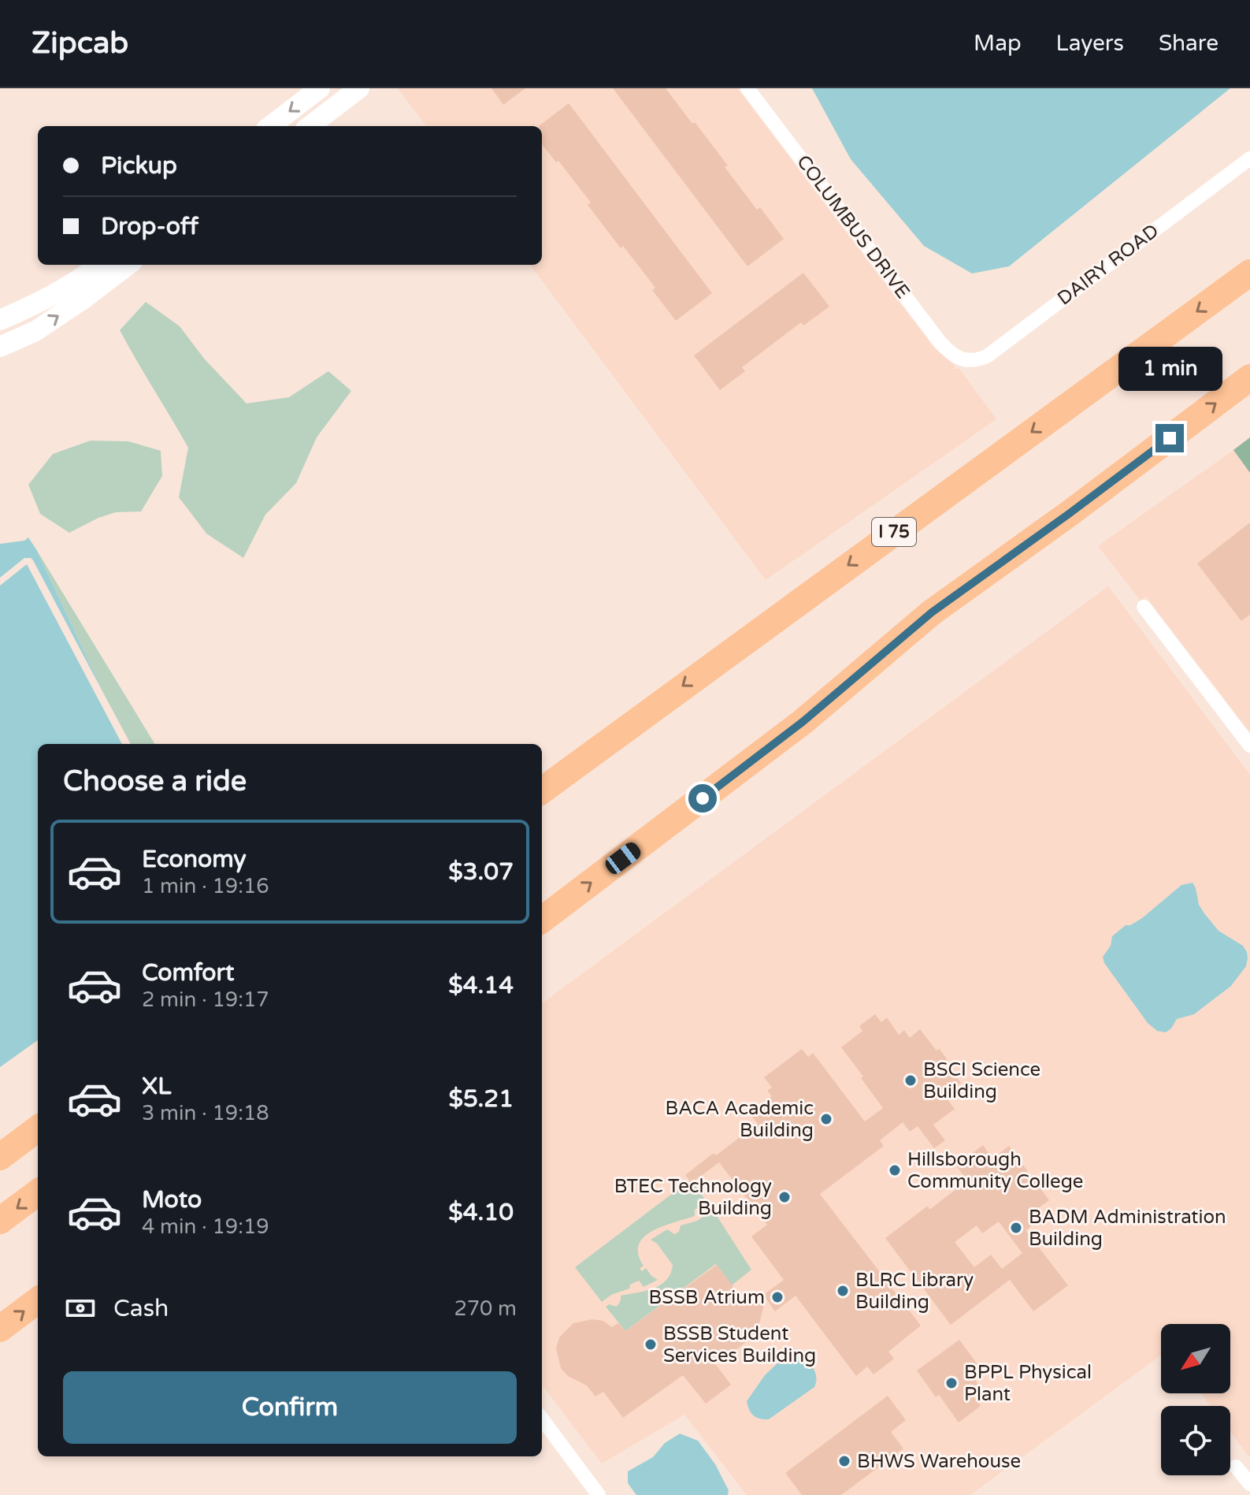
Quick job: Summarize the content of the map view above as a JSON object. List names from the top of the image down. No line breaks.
{"streets":{"highway":["I 75"],"street":["COLUMBUS DRIVE","DAIRY ROAD"]},"crossings":[["COLUMBUS DRIVE","DAIRY ROAD"]],"places":["BSCI Science Building","BACA Academic Building","Hillsborough Community College","BTEC Technology Building","BADM Administration Building","BLRC Library Building","BSSB Atrium","BSSB Student Services Building","BPPL Physical Plant","BHWS Warehouse"],"north":"bottom left","page":{"header":"Zipcab","nav":["Map","Layers","Share"],"banner":["Pickup","Drop-off"],"bubble":"1 min","heading":"Choose a ride","list":[{"name":"Economy","note":"1 min · 19:16","value":"$3.07"},{"name":"Comfort","note":"2 min · 19:17","value":"$4.14"},{"name":"XL","note":"3 min · 19:18","value":"$5.21"},{"name":"Moto","note":"4 min · 19:19","value":"$4.10"}],"pay":["Cash","270 m"],"buttons":"Confirm"}}
